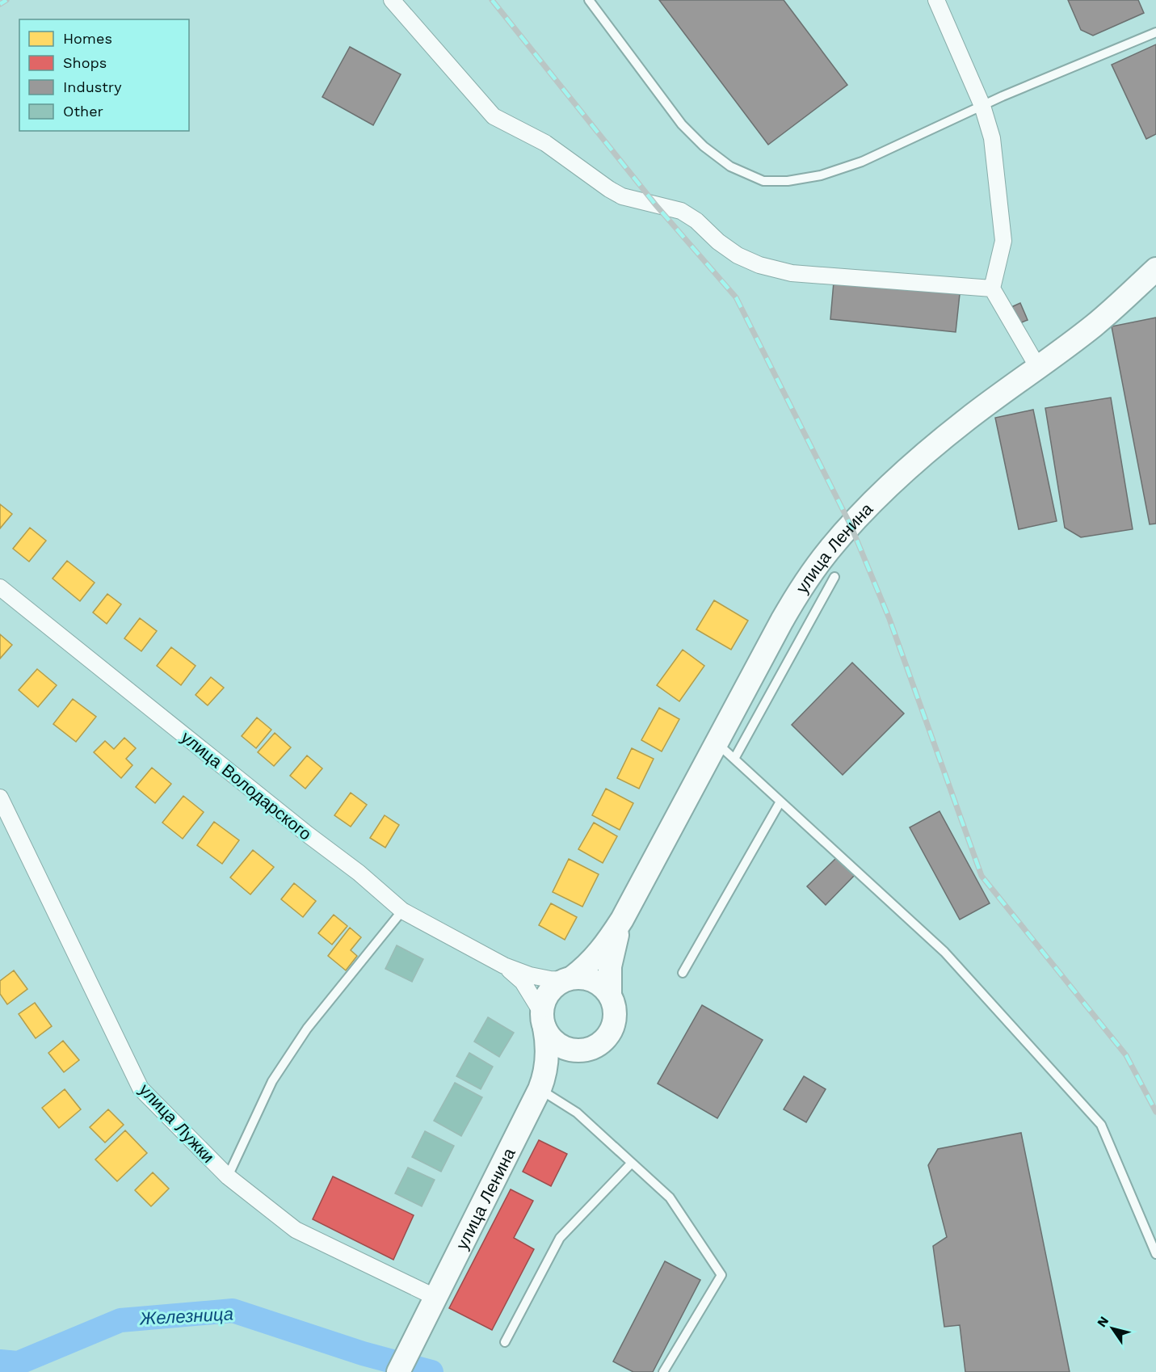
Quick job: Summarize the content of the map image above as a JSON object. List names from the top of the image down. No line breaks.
{"streets":{"street":["улица Ленина","улица Володарского","улица Лужки"]},"crossings":[["улица Ленина","улица Лужки"]],"water":["Железница"],"legend":["Homes","Shops","Industry","Other"],"north":"top left"}
